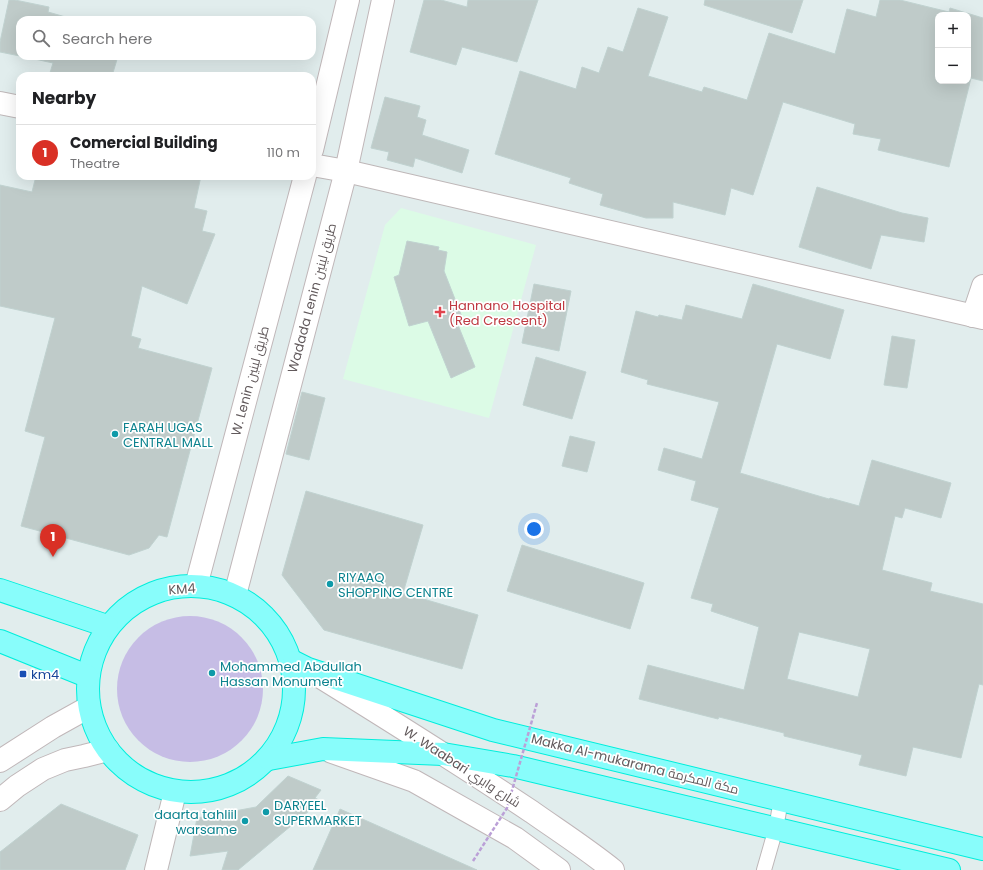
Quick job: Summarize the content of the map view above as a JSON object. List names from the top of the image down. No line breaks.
{"streets":{"highway":["KM4","Makka Al-mukarama مكة المكرمة"],"main road":["Wadada Lenin طريق لينين","W. Lenin طريق لينين","W. Waabari شارع وابري"]},"crossings":[["Wadada Lenin طريق لينين","KM4"],["W. Lenin طريق لينين","KM4"],["KM4","Makka Al-mukarama مكة المكرمة"],["KM4","W. Waabari شارع وابري"],["Makka Al-mukarama مكة المكرمة","W. Waabari شارع وابري"]],"places":{"health":["Hannano Hospital (Red Crescent)"],"other":["FARAH UGAS CENTRAL MALL","RIYAAQ SHOPPING CENTRE","Mohammed Abdullah Hassan Monument","DARYEEL SUPERMARKET","daarta tahliil warsame"],"transit":["km4"]},"page":{"map_buttons":["+","−"],"search":"Search here","heading":"Nearby","list":[{"mark":"1","name":"Comercial Building","note":"Theatre","value":"110 m"}],"pins":"1"}}
